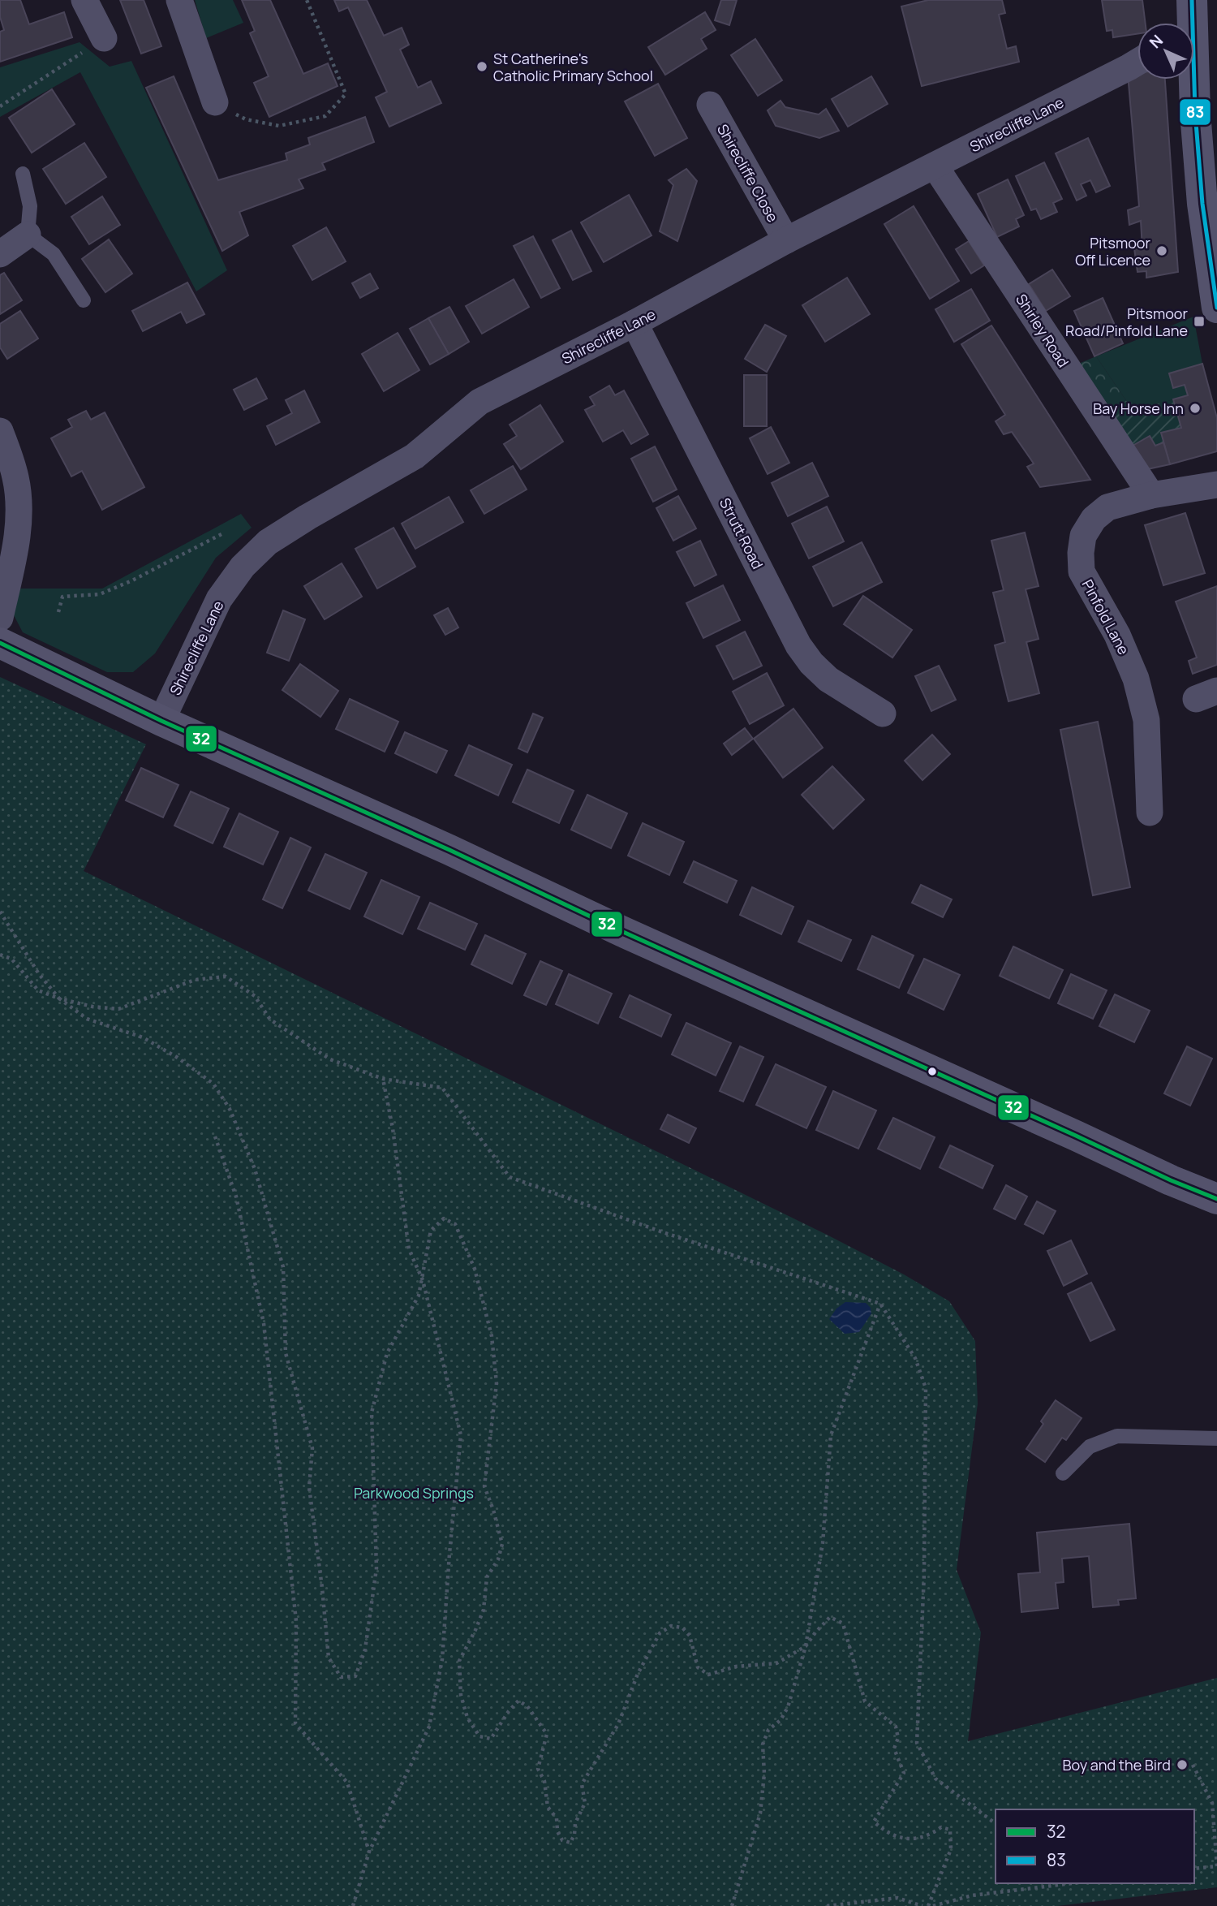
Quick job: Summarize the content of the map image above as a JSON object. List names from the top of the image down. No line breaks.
{"streets":{"street":["Shirecliffe Lane","Shirecliffe Close","Shirley Road","Strutt Road","Pinfold Lane"]},"crossings":[["Shirecliffe Lane","Shirecliffe Close"],["Shirecliffe Lane","Shirley Road"],["Shirecliffe Lane","Strutt Road"],["Shirley Road","Pinfold Lane"]],"parks":["Parkwood Springs"],"places":{"other":["St Catherine's Catholic Primary School","Pitsmoor Off Licence","Bay Horse Inn","Boy and the Bird"],"transit":["Pitsmoor Road/Pinfold Lane"]},"lines":["transit line 83","transit line 32"],"legend":["32","83"],"north":"top left"}
